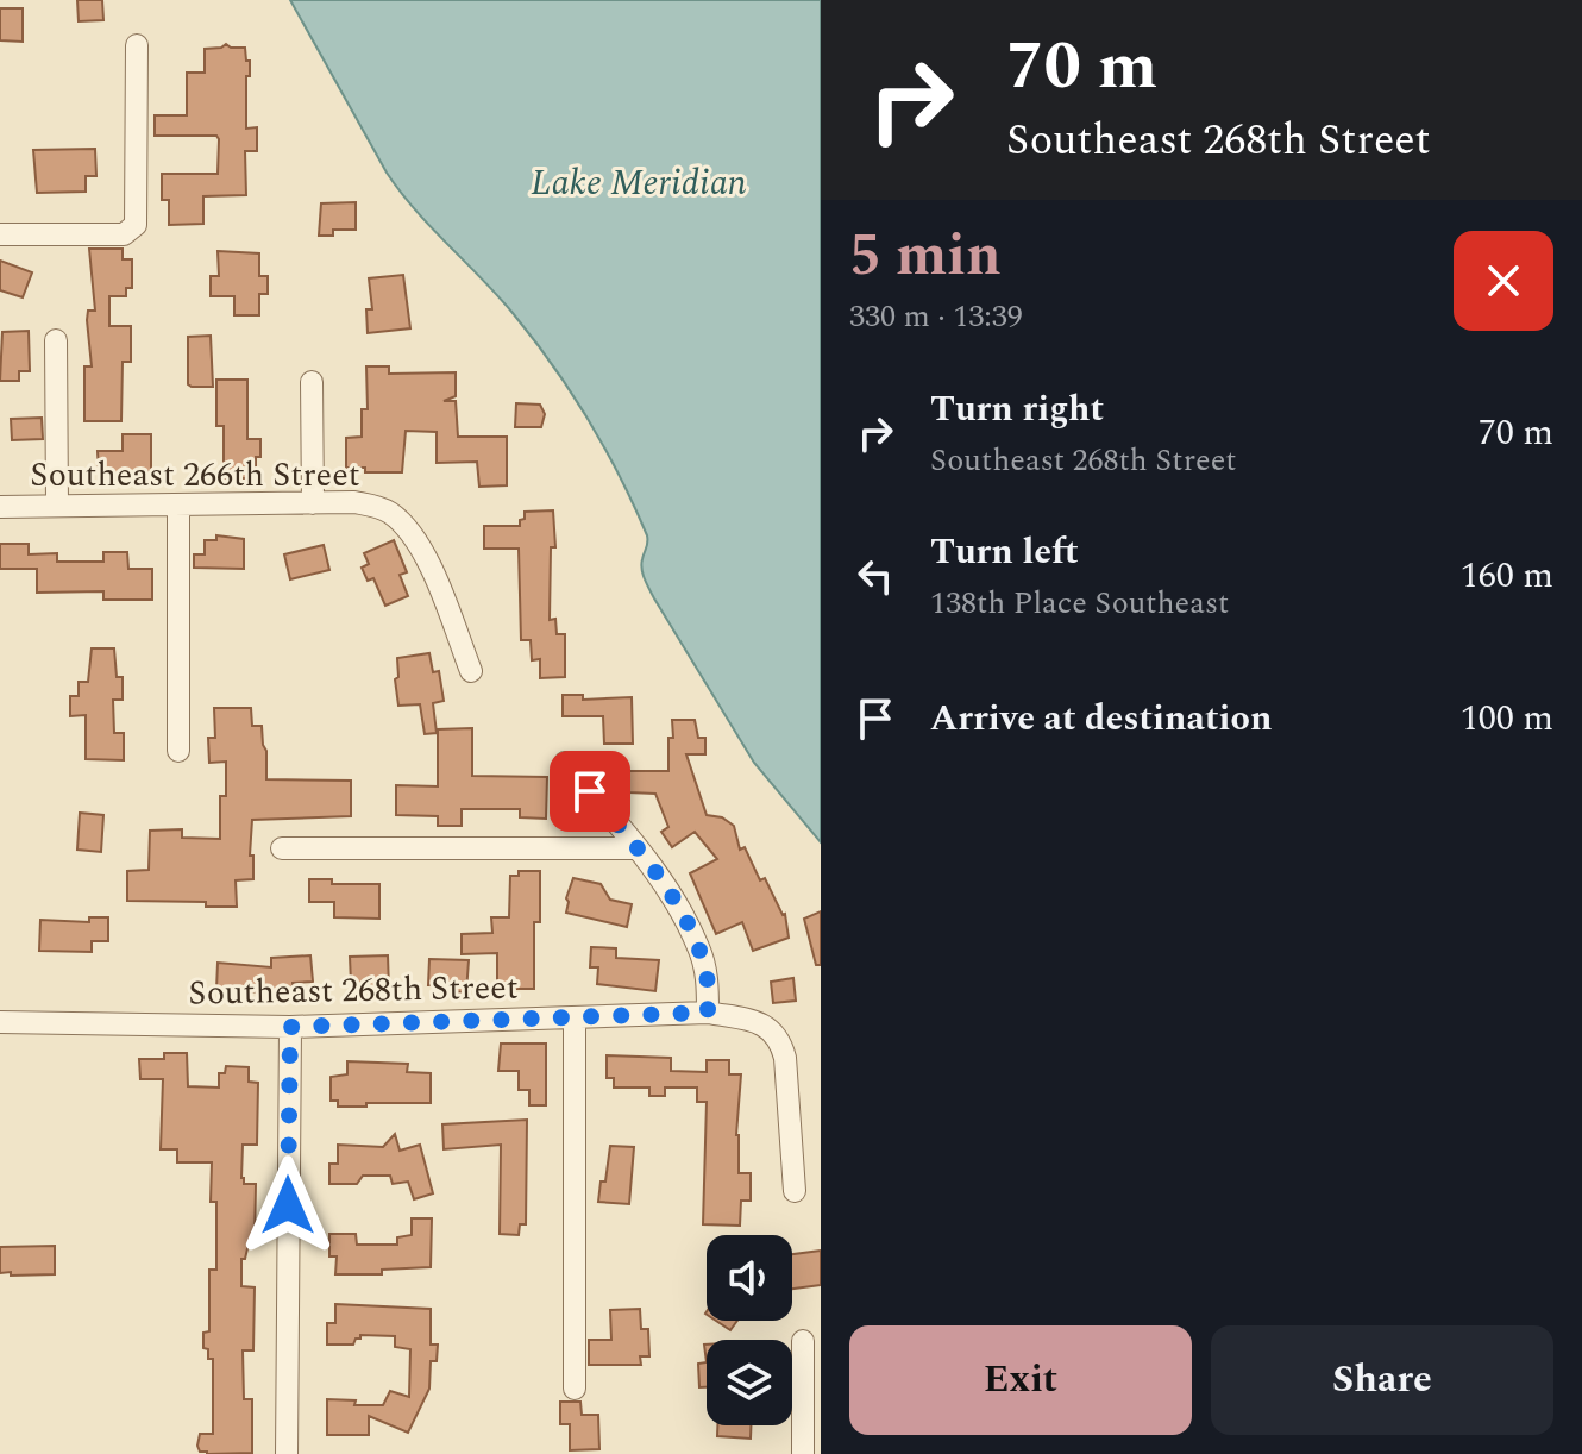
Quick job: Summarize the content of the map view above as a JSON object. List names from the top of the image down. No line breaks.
{"streets":{"street":["Southeast 266th Street","Southeast 268th Street"]},"water":["Lake Meridian"],"page":{"turn":["70 m","Southeast 268th Street"],"heading":["5 min","330 m · 13:39"],"list":[{"name":"Turn right","note":"Southeast 268th Street","value":"70 m"},{"name":"Turn left","note":"138th Place Southeast","value":"160 m"},{"name":"Arrive at destination","value":"100 m"}],"buttons":["Exit","Share"]}}
